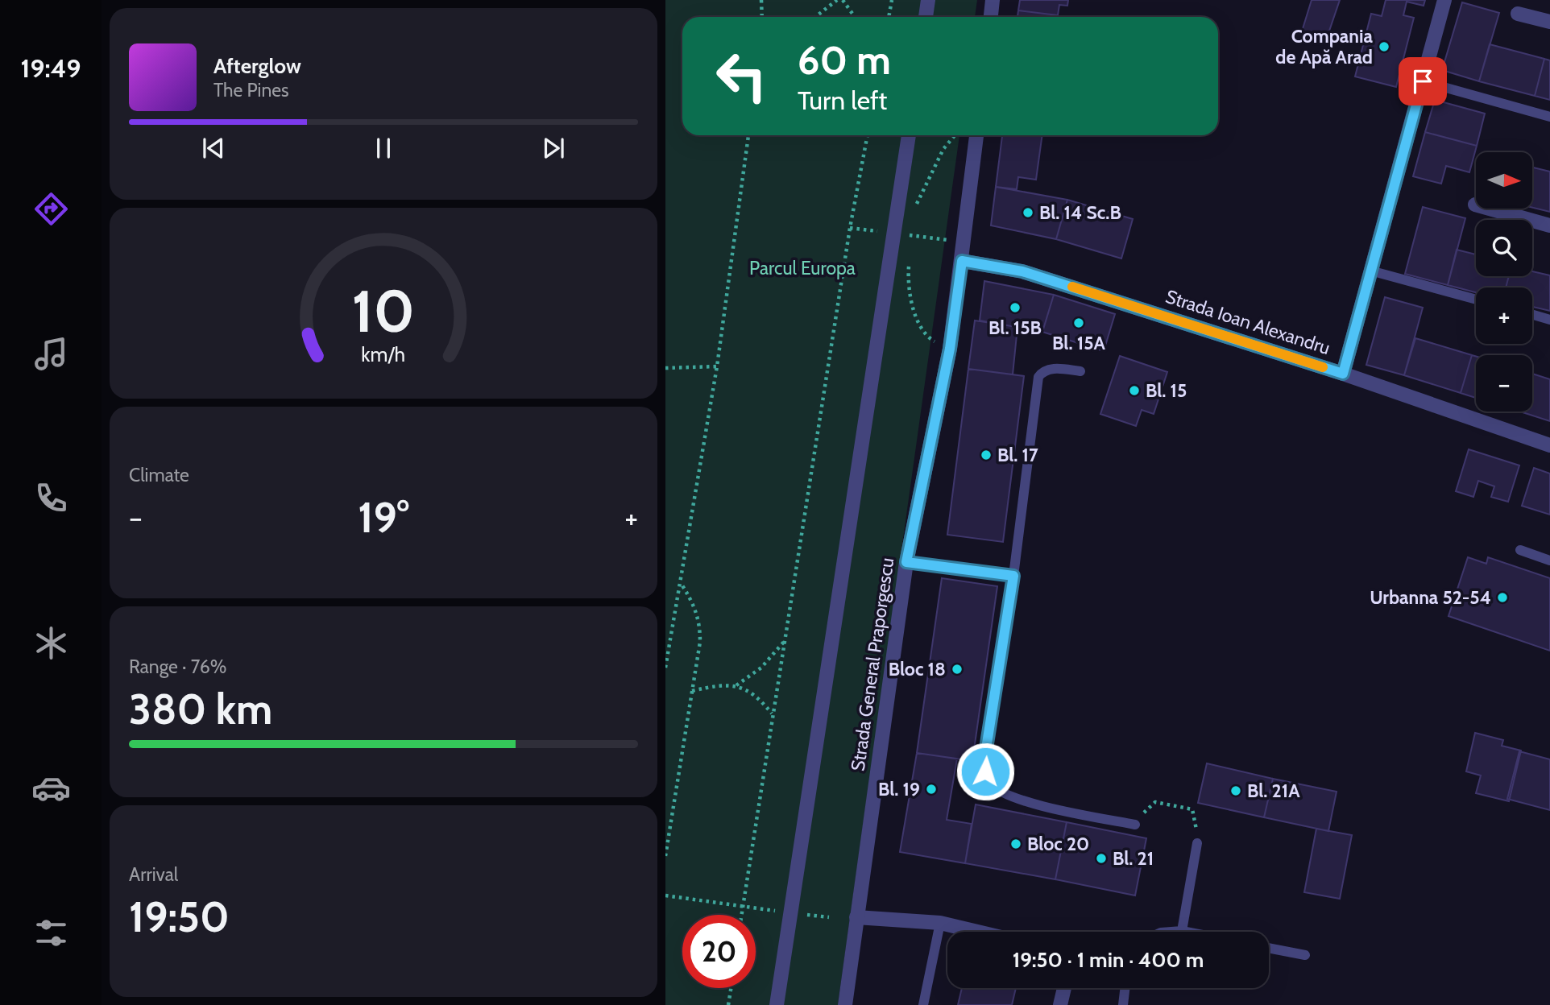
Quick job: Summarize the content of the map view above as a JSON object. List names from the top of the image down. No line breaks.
{"streets":{"street":["Strada Ioan Alexandru","Strada General Praporgescu"]},"crossings":[["Strada Ioan Alexandru","Strada General Praporgescu"]],"parks":["Parcul Europa"],"places":["Compania de Apă Arad","Bl. 14 Sc.B","Bl. 15B","Bl. 15A","Bl. 15","Bl. 17","Urbanna 52-54","Bloc 18","Bl. 19","Bl. 21A","Bloc 20","Bl. 21"],"north":"right","page":{"tabs":"19:49","turn":["60 m","Turn left"],"song":["Afterglow","The Pines"],"map_buttons":["+","−"],"tile":["Climate",["Range · 76%","380 km"],["Arrival","19:50"]],"heat":["−","19°","+"],"limit":"20","trip":"19:50 · 1 min · 400 m","gauge":["10","km/h"]}}
